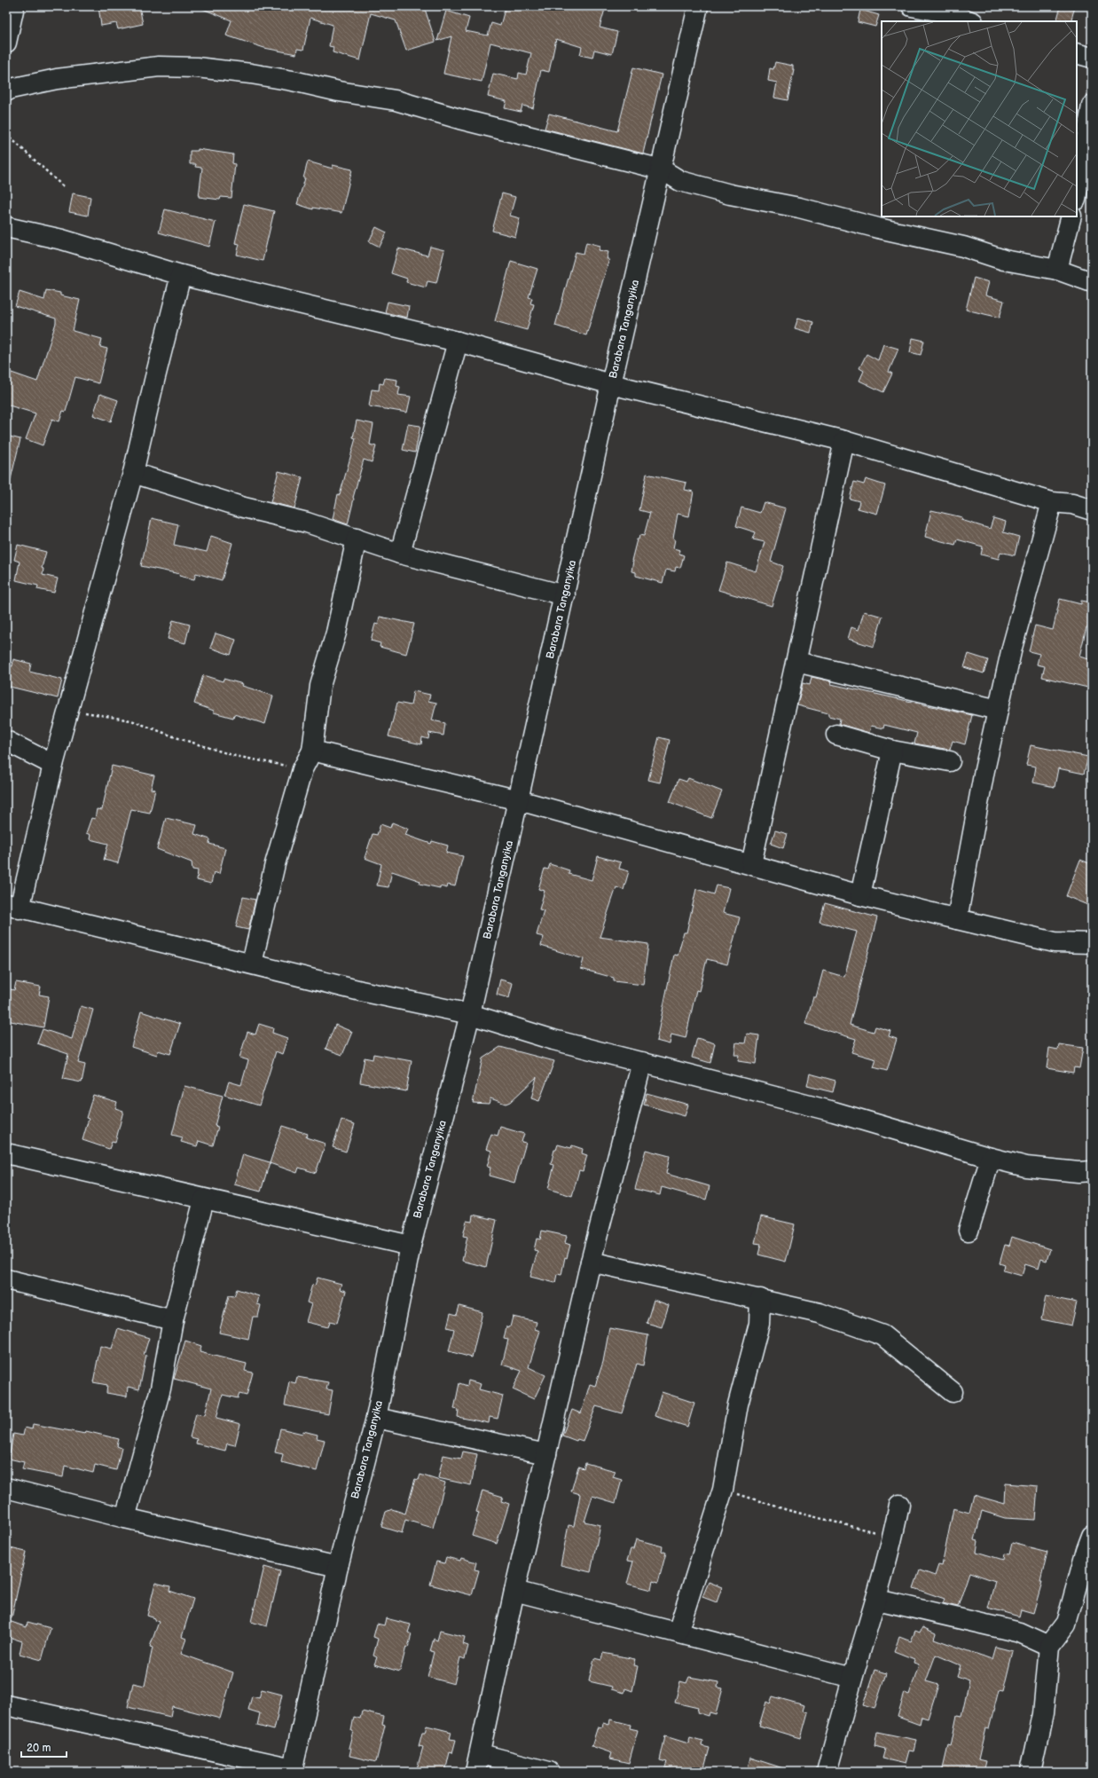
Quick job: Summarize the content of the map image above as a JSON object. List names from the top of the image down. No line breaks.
{"streets":{"street":["Barabara Tanganyika"]},"scale_bar":"20 m"}
